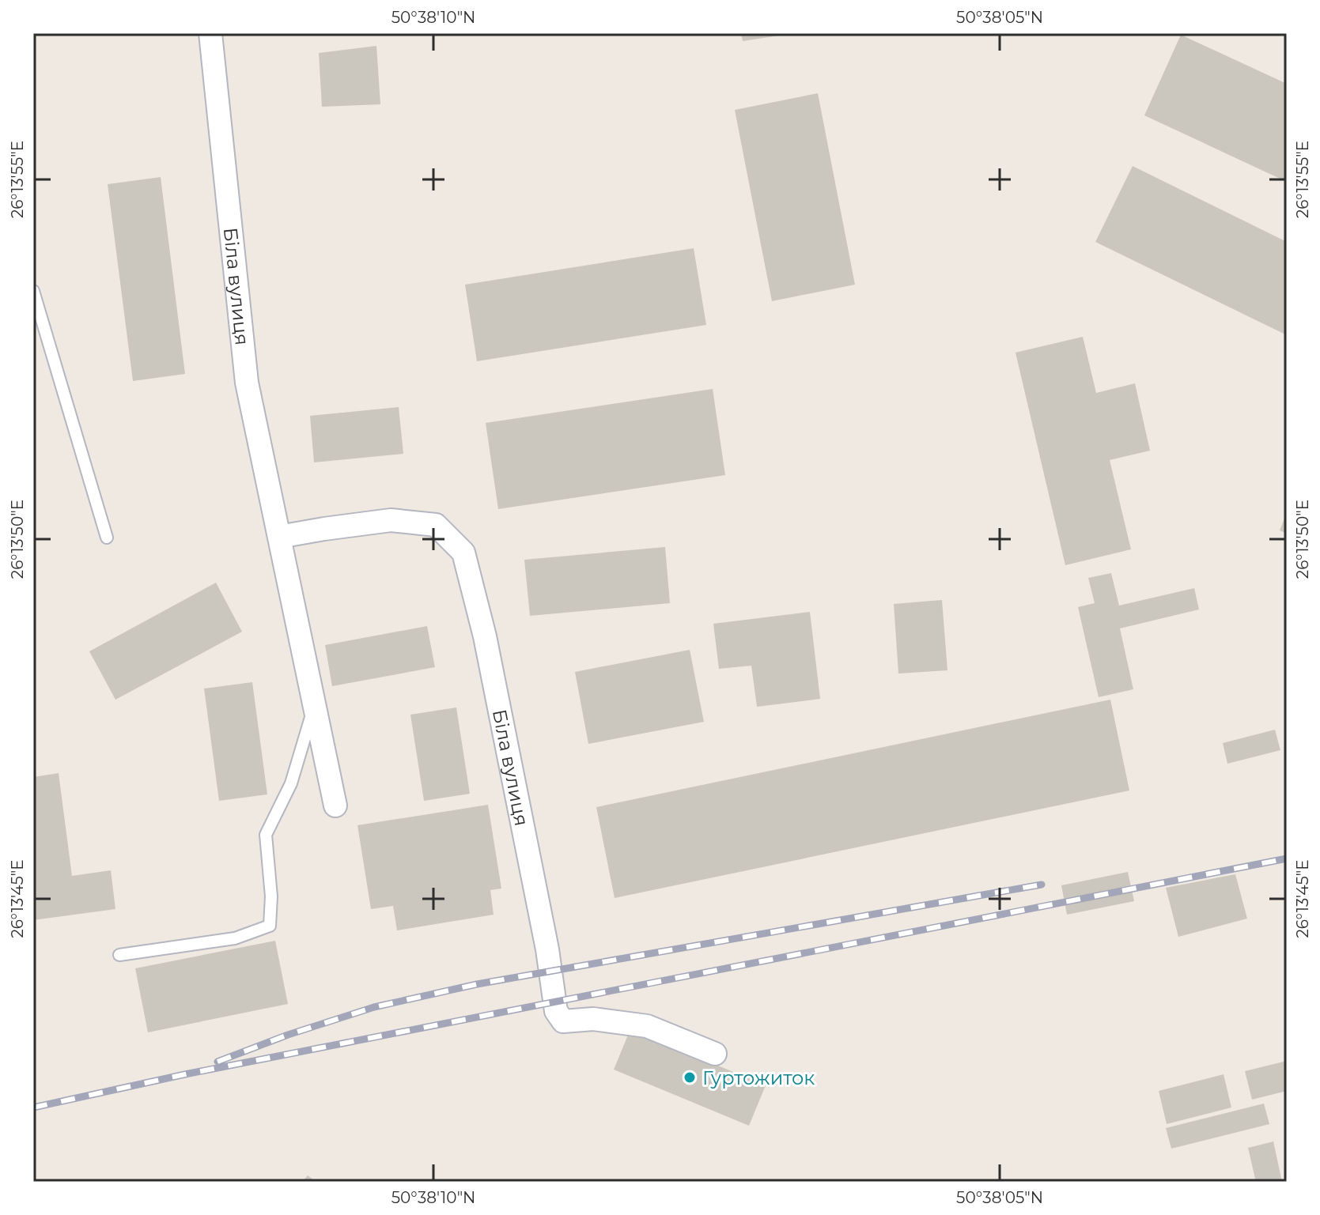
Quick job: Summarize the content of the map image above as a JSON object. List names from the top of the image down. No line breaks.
{"streets":{"street":["Біла вулиця"]},"places":["Гуртожиток"],"coordinates":["50°38'10\"N","50°38'05\"N","26°13'55\"E","26°13'50\"E","26°13'45\"E"]}
